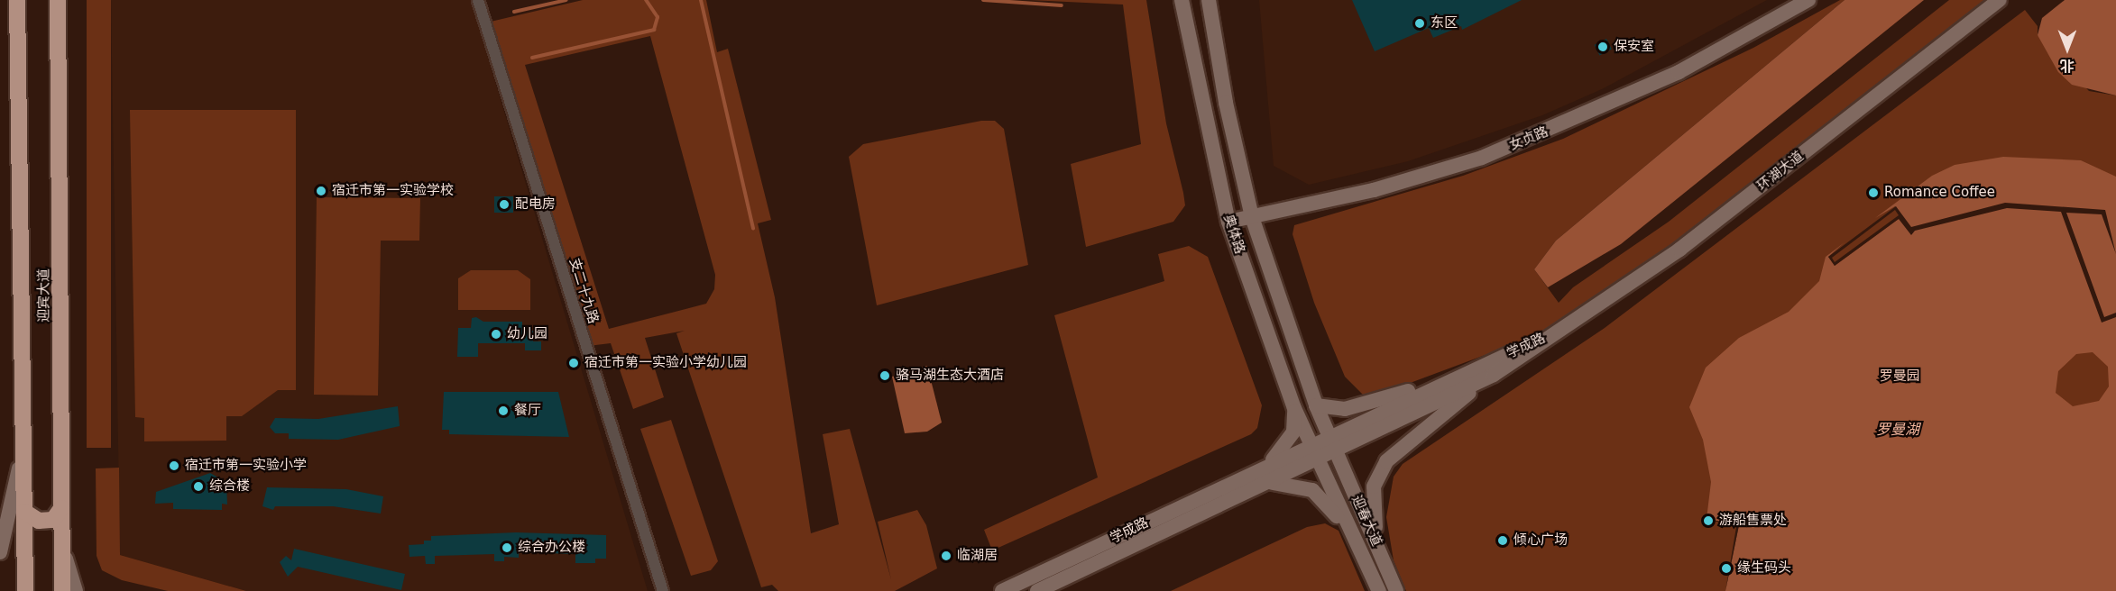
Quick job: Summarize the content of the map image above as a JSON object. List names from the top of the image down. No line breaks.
{"streets":{"highway":["迎宾大道"],"main road":["女贞路","环湖大道","奥体路","学成路","迎春大道"],"street":["支二十九路"]},"crossings":[["女贞路","奥体路"],["环湖大道","学成路"],["奥体路","学成路"],["奥体路","迎春大道"],["学成路","迎春大道"]],"water":["罗曼湖"],"parks":["罗曼园"],"places":["东区","保安室","宿迁市第一实验学校","Romance Coffee","配电房","幼儿园","宿迁市第一实验小学幼儿园","骆马湖生态大酒店","餐厅","宿迁市第一实验小学","综合楼","游船售票处","倾心广场","综合办公楼","临湖居","缘生码头"],"north":"bottom"}
